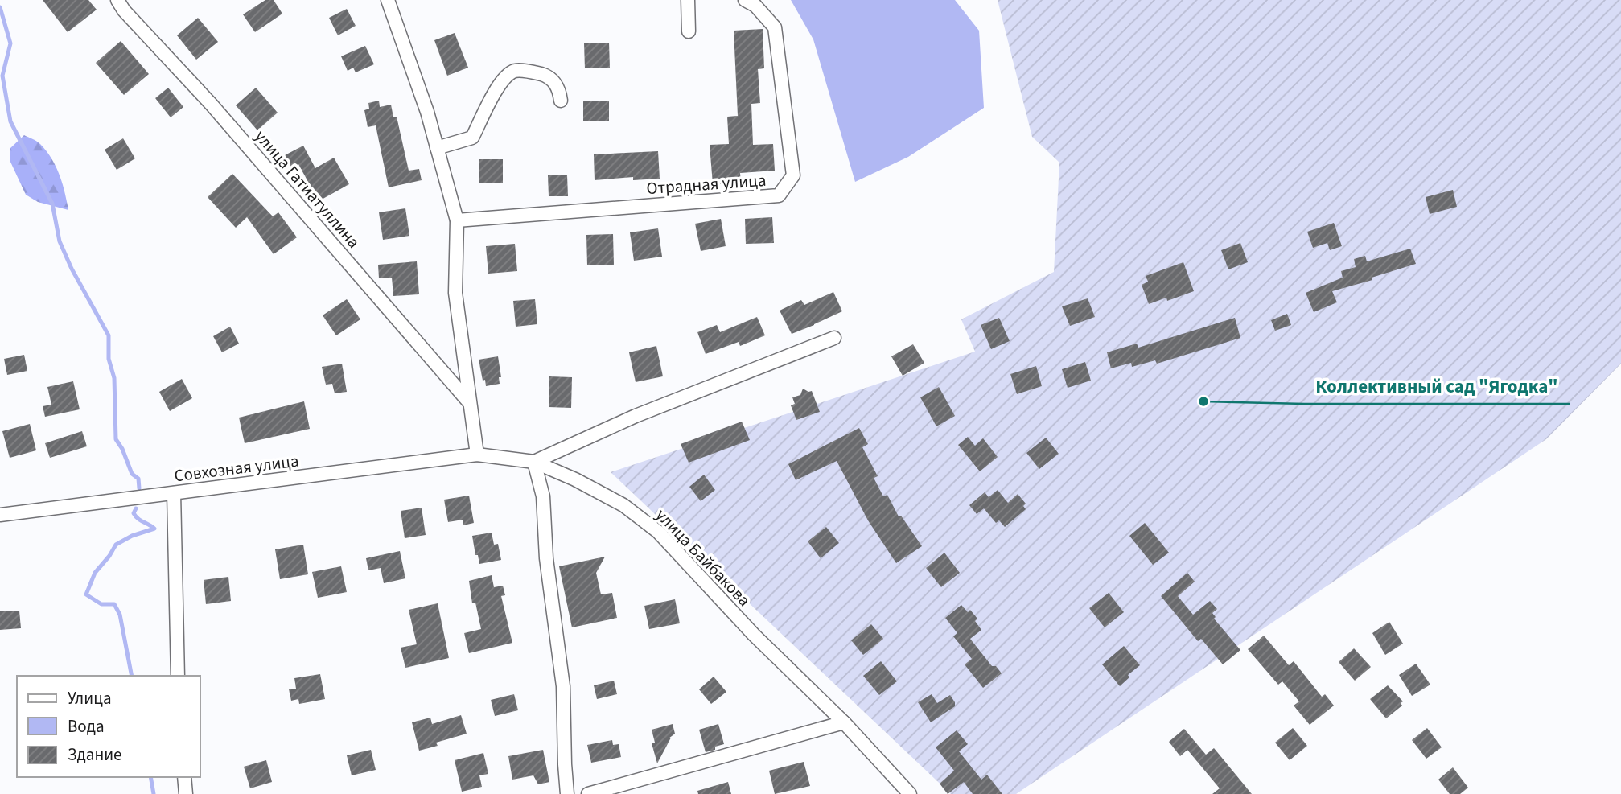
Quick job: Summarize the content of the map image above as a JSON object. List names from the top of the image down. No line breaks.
{"streets":{"street":["Отрадная улица","улица Гатиатуллина","Совхозная улица","улица Байбакова"]},"crossings":[["Совхозная улица","улица Байбакова"]],"places":["Коллективный сад \"Ягодка\""],"legend":["Улица","Вода","Здание"]}
